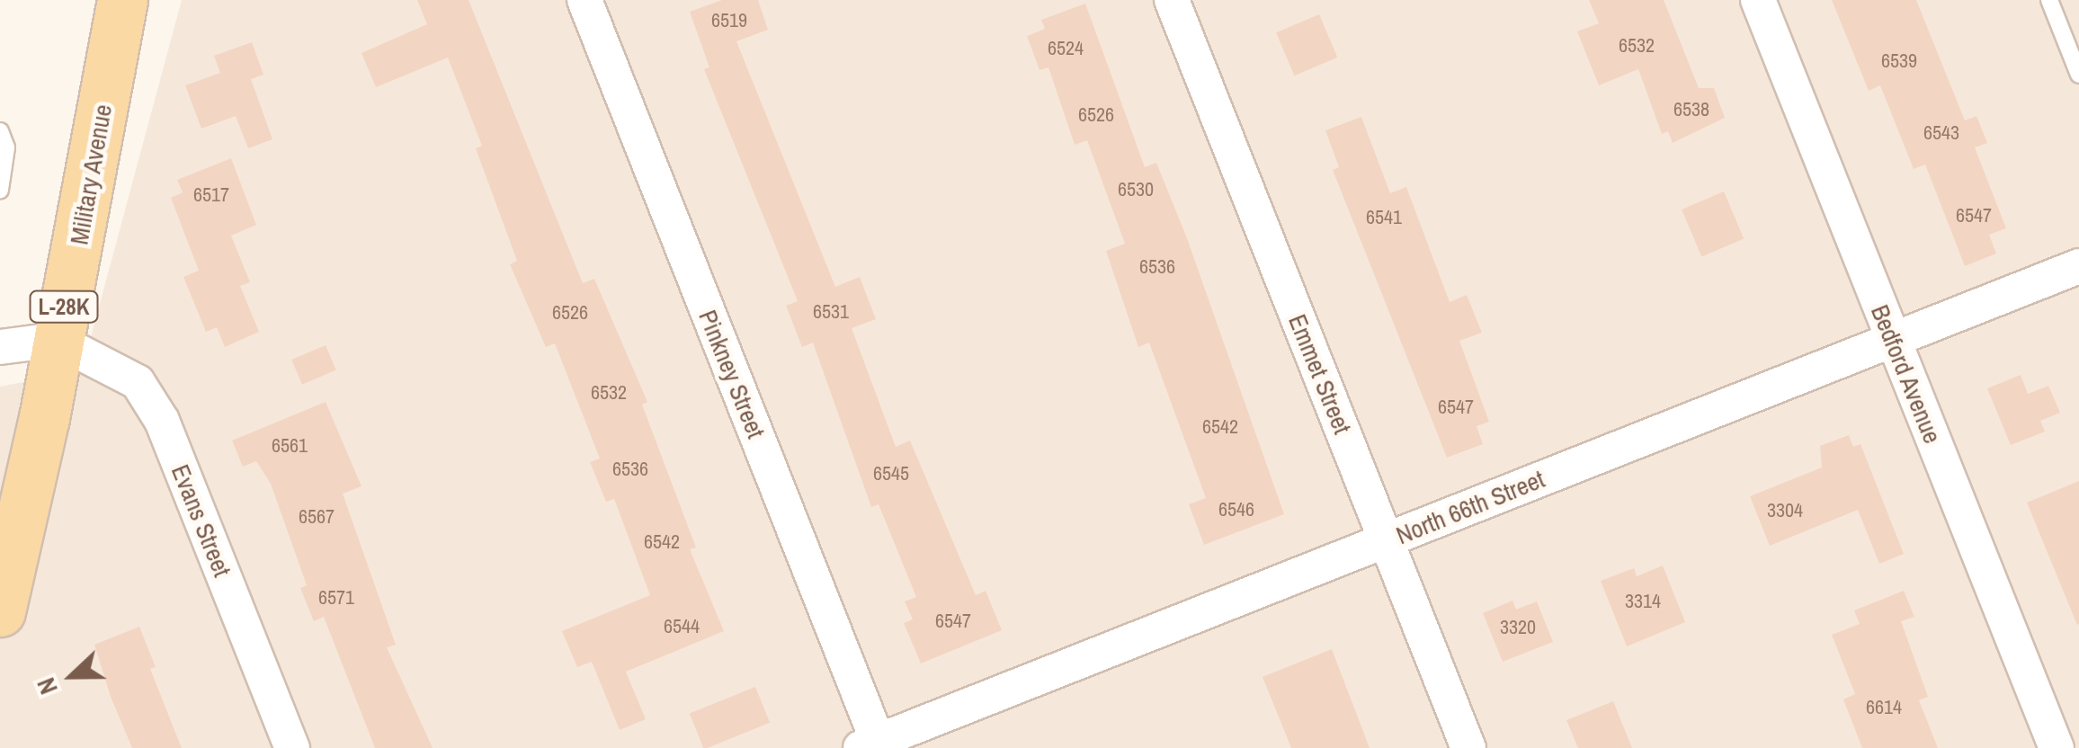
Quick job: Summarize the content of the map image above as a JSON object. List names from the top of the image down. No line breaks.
{"streets":{"main road":["Military Avenue","L-28K"],"street":["Pinkney Street","Emmet Street","Bedford Avenue","North 66th Street","Evans Street"]},"crossings":[["Military Avenue","Evans Street"],["Pinkney Street","North 66th Street"],["Emmet Street","North 66th Street"],["Bedford Avenue","North 66th Street"]],"house_numbers":["6519","6532","6524","6539","6538","6526","6543","6530","6517","6547","6541","6536","6531","6526","6532","6547","6542","6561","6536","6545","6546","3304","6567","6542","6571","3314","6547","6544","3320","6614"],"north":"left"}
